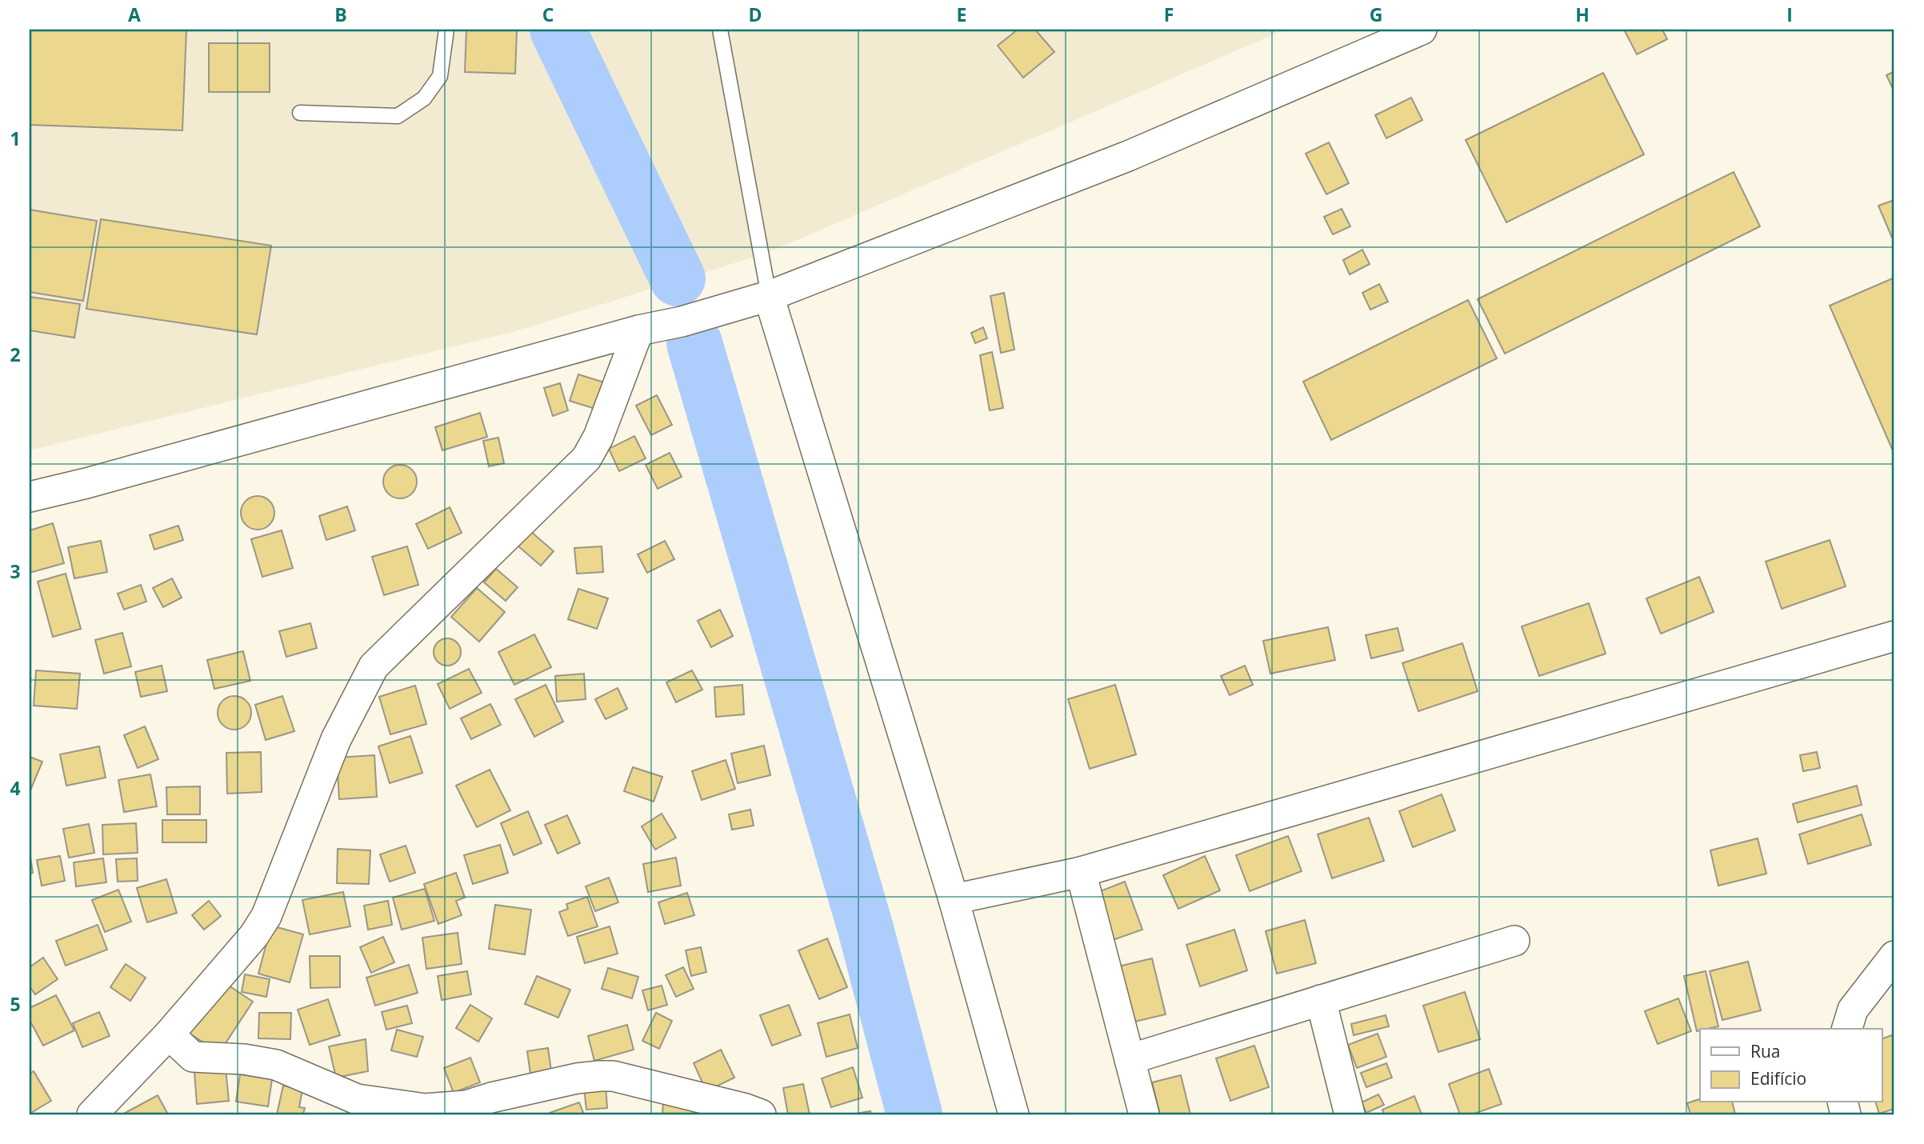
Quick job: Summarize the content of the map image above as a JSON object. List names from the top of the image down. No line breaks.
{"legend":["Rua","Edifício"],"grid":{"columns":["A","B","C","D","E","F","G","H","I"],"rows":["1","2","3","4","5"]}}
